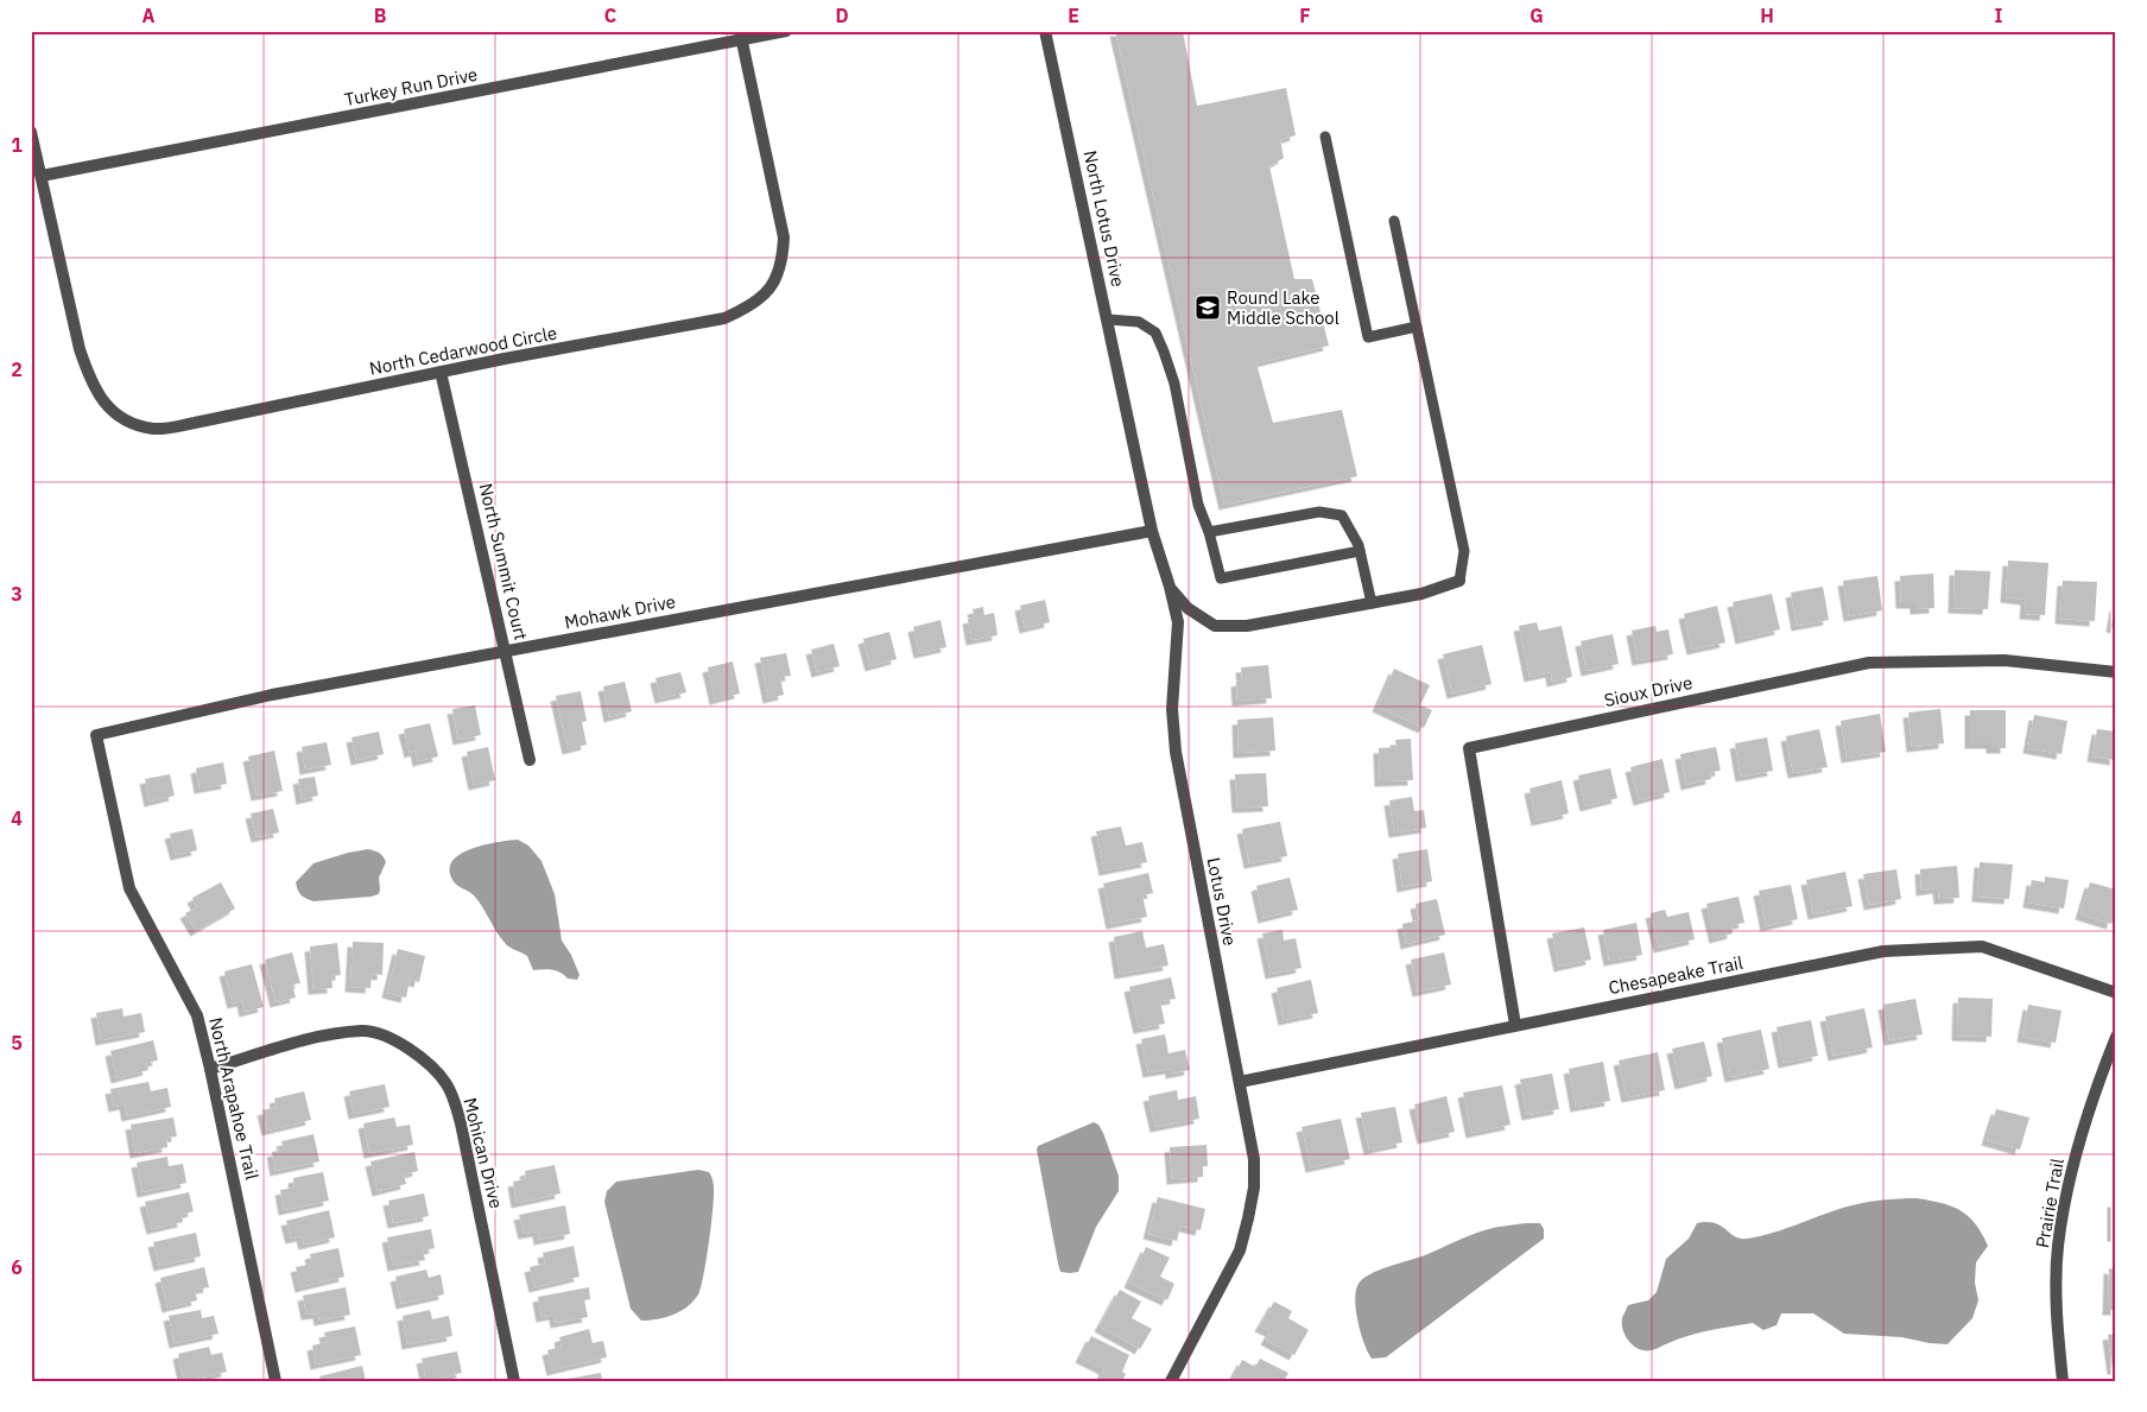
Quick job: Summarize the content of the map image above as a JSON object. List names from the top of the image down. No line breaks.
{"streets":{"street":["Turkey Run Drive","North Lotus Drive","North Cedarwood Circle","North Summit Court","Mohawk Drive","Sioux Drive","Lotus Drive","Chesapeake Trail","North Arapahoe Trail","Mohican Drive","Prairie Trail"]},"crossings":[["Turkey Run Drive","North Cedarwood Circle"],["North Lotus Drive","Lotus Drive"],["North Cedarwood Circle","North Summit Court"],["North Summit Court","Mohawk Drive"],["Mohawk Drive","Lotus Drive"],["Mohawk Drive","North Arapahoe Trail"],["Sioux Drive","Chesapeake Trail"],["Lotus Drive","Chesapeake Trail"],["North Arapahoe Trail","Mohican Drive"]],"places":{"school or university":["Round Lake Middle School"]},"grid":{"columns":["A","B","C","D","E","F","G","H","I"],"rows":["1","2","3","4","5","6"]}}
